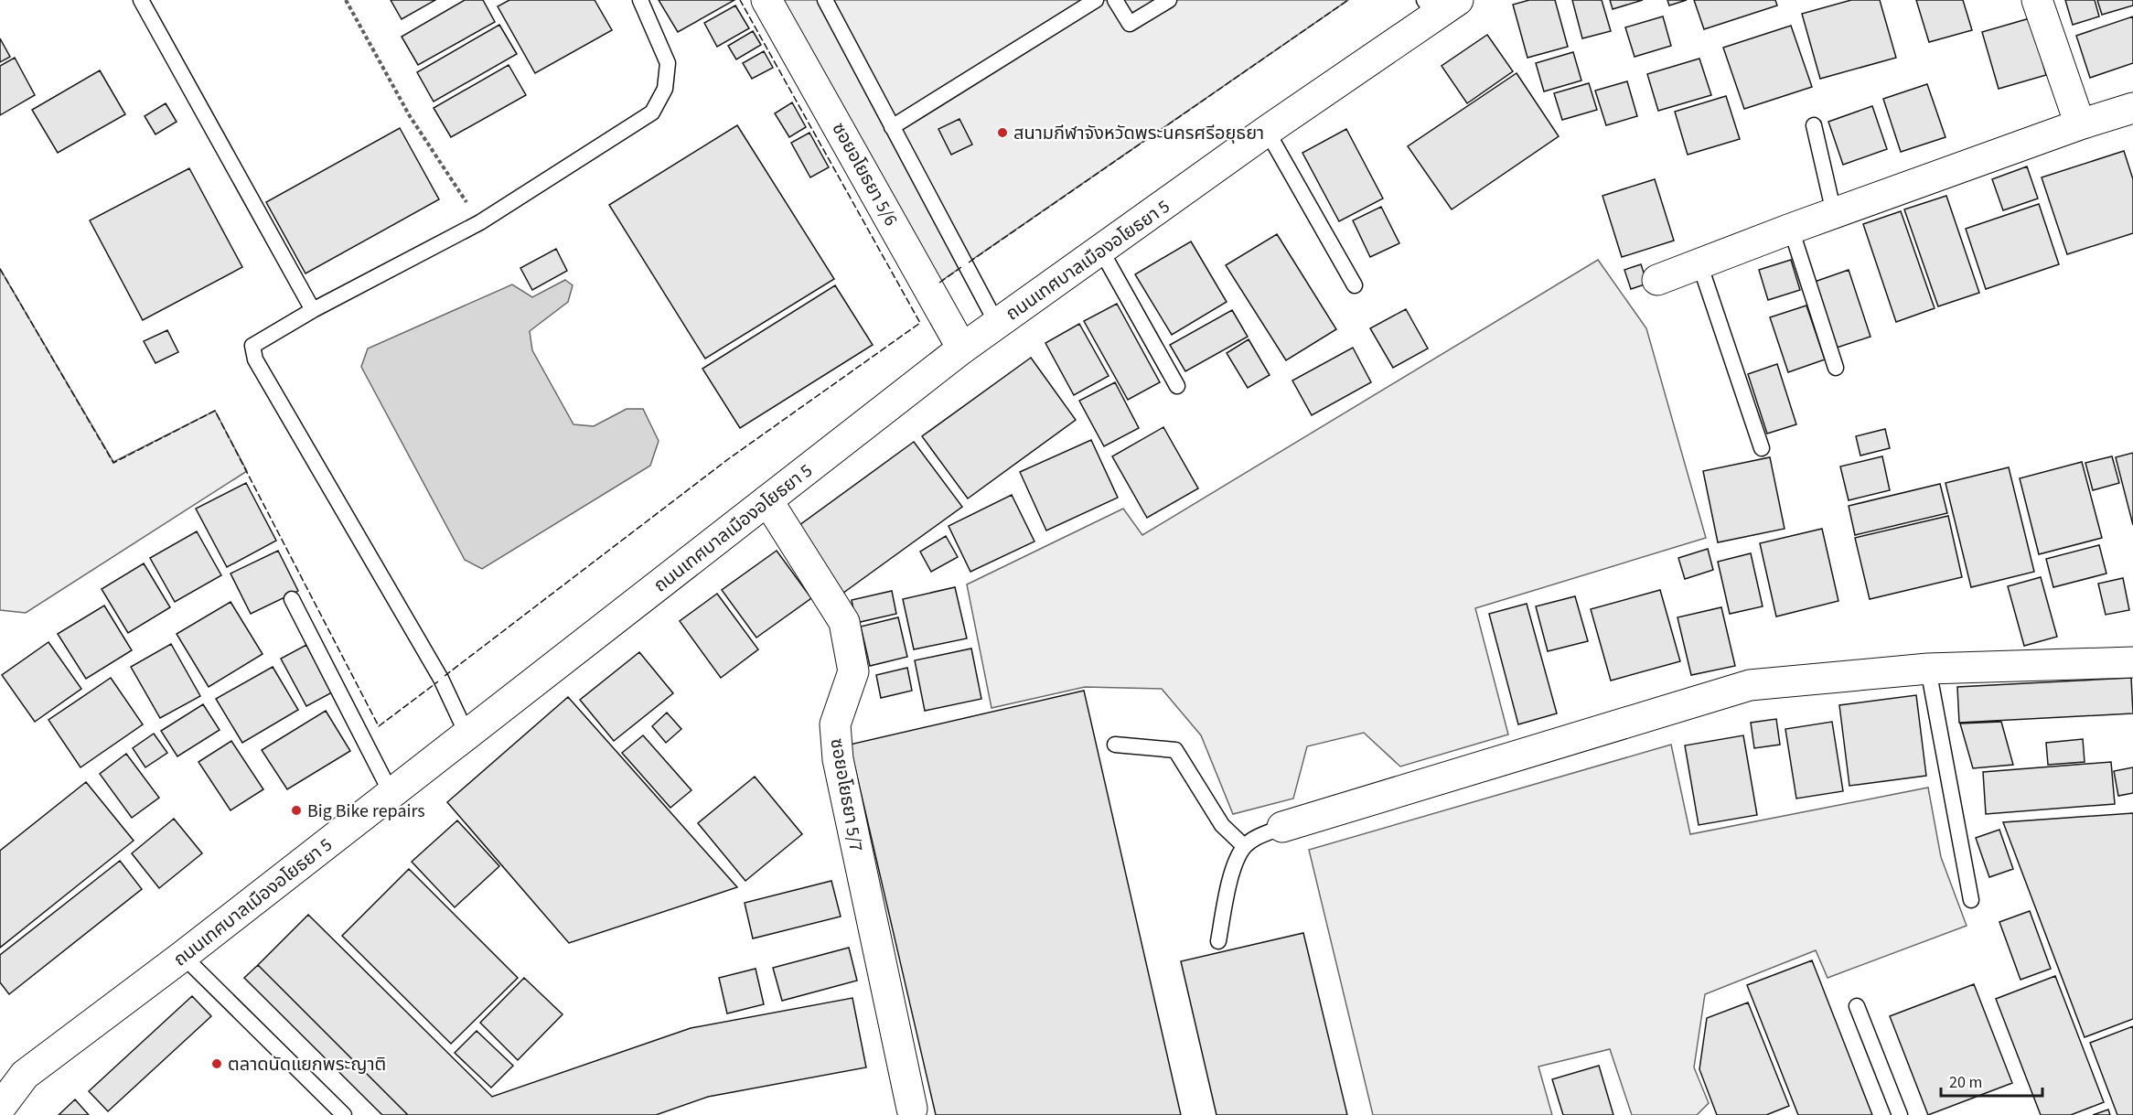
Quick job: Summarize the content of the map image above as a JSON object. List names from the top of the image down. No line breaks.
{"streets":{"street":["ซอยอโยธยา 5/6","ถนนเทศบาลเมืองอโยธยา 5","ซอยอโยธยา 5/7"]},"crossings":[["ซอยอโยธยา 5/6","ถนนเทศบาลเมืองอโยธยา 5"],["ถนนเทศบาลเมืองอโยธยา 5","ซอยอโยธยา 5/7"]],"places":["สนามกีฬาจังหวัดพระนครศรีอยุธยา","Big Bike repairs","ตลาดนัดแยกพระญาติ"],"scale_bar":"20 m"}
